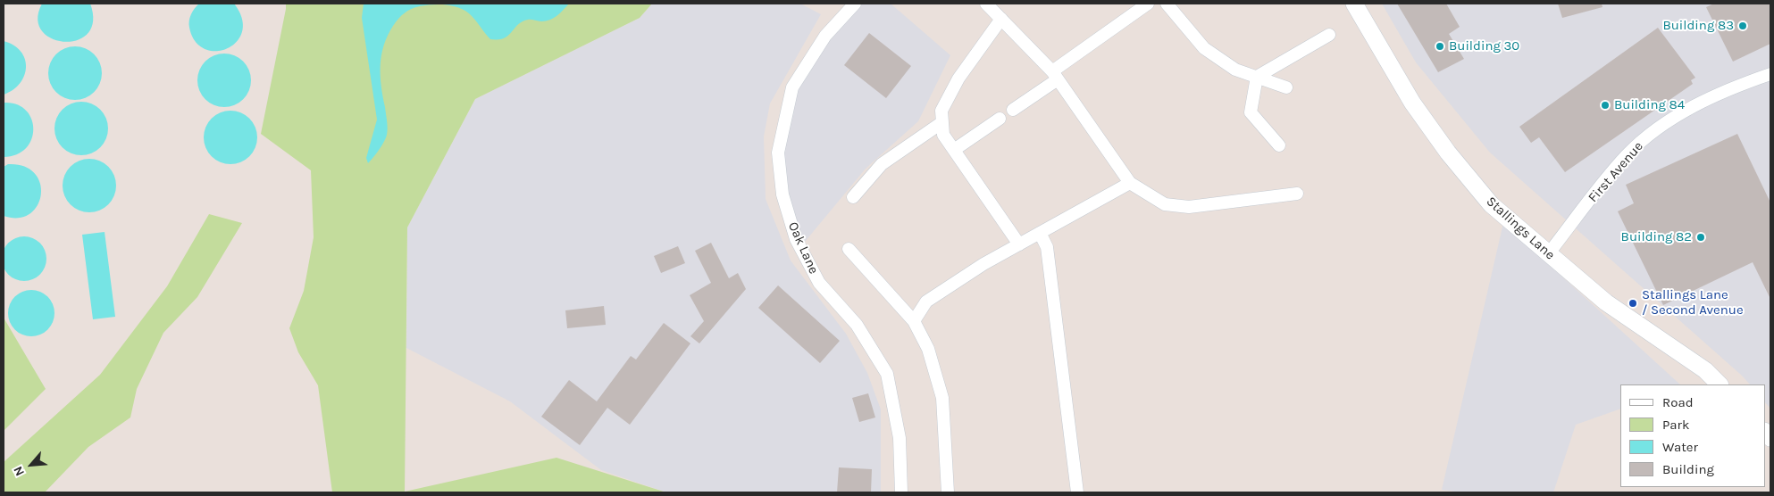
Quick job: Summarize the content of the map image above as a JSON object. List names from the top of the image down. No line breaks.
{"streets":{"main road":["Stallings Lane"],"street":["First Avenue","Oak Lane"]},"crossings":[["First Avenue","Stallings Lane"]],"places":["Building 83","Building 30","Building 84","Building 82","Stallings Lane / Second Avenue"],"legend":["Road","Park","Water","Building"],"north":"bottom left"}
